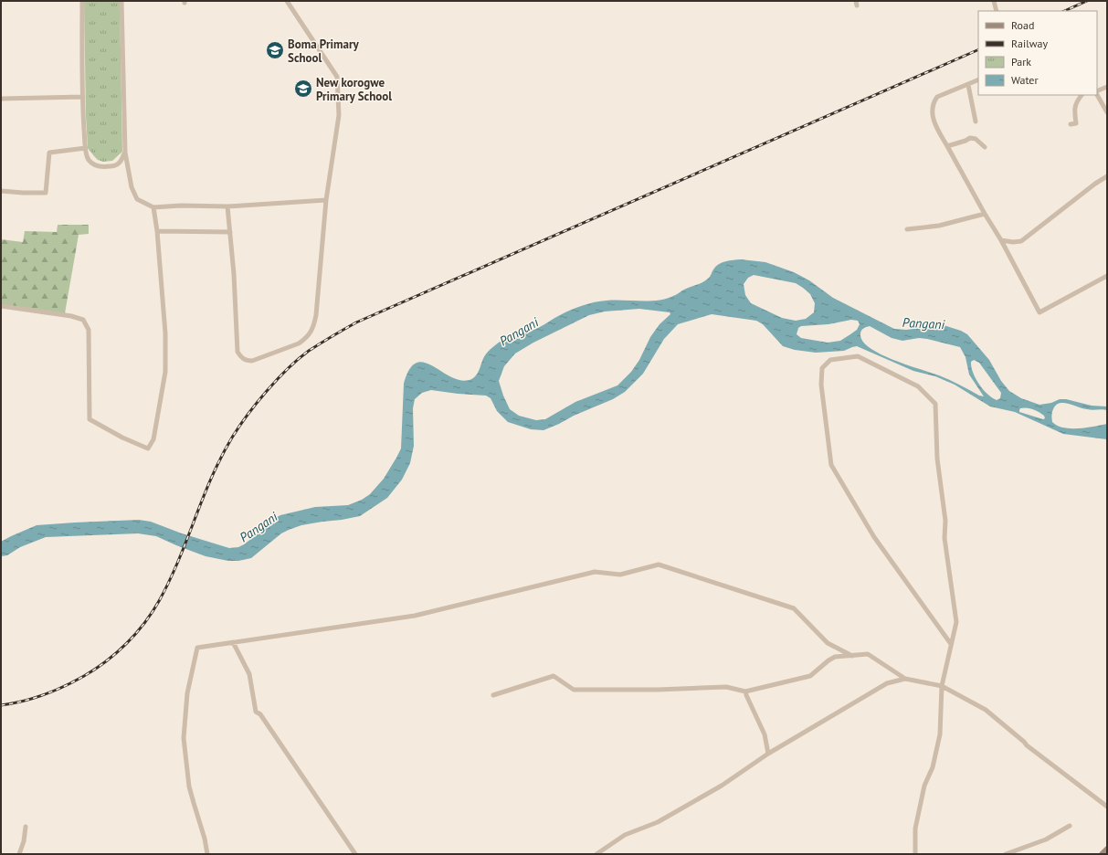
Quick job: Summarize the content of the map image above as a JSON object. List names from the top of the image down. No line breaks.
{"water":["Pangani"],"places":{"school or university":["Boma Primary School","New korogwe Primary School"]},"legend":["Road","Railway","Park","Water"]}
